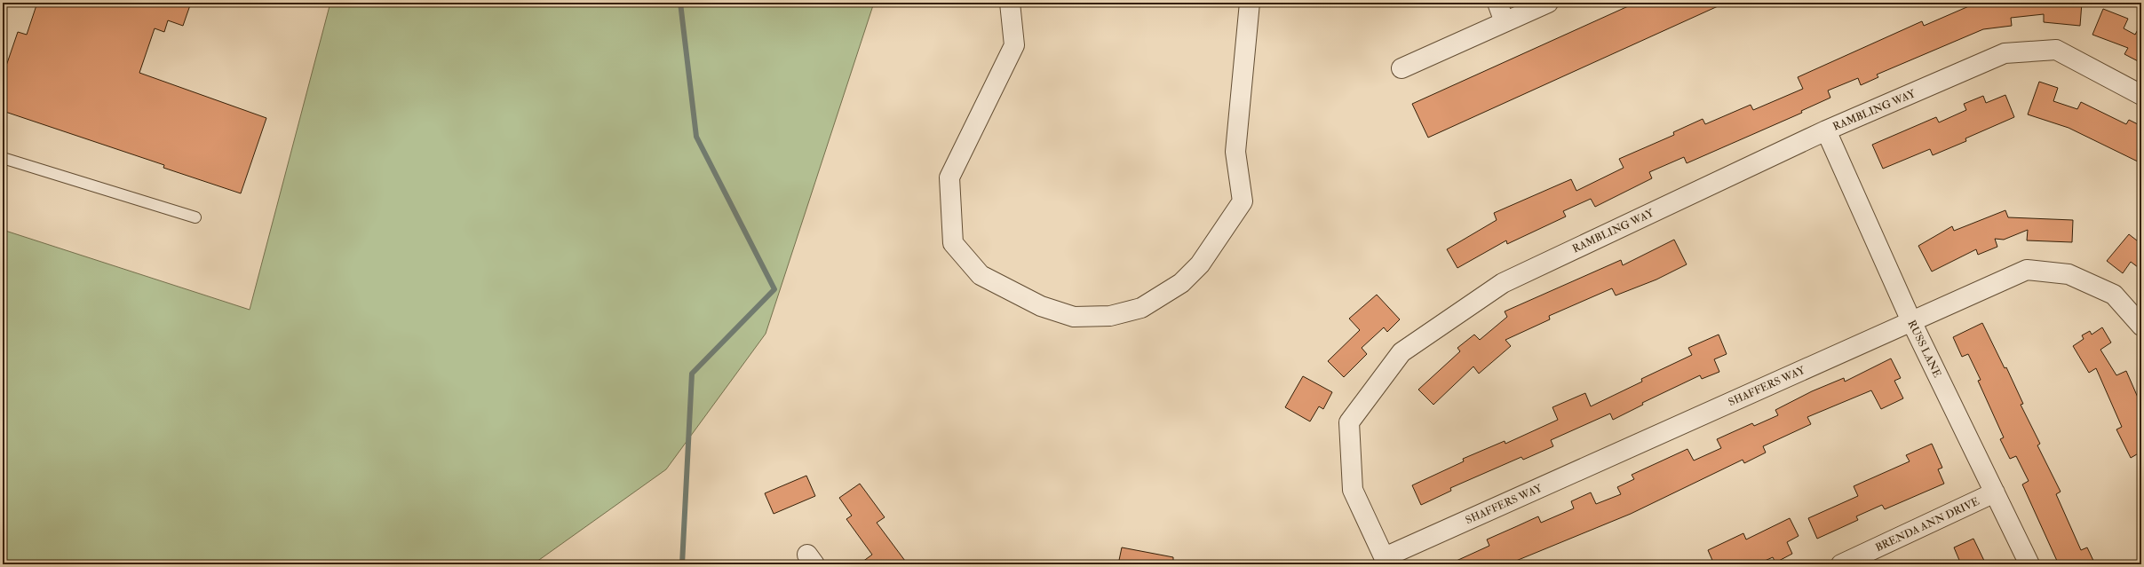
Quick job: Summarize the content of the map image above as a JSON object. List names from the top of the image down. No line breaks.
{"streets":{"street":["RAMBLING WAY","RUSS LANE","SHAFFERS WAY","BRENDA ANN DRIVE"]},"crossings":[["RAMBLING WAY","RUSS LANE"],["RAMBLING WAY","SHAFFERS WAY"],["RUSS LANE","SHAFFERS WAY"],["RUSS LANE","BRENDA ANN DRIVE"]]}
